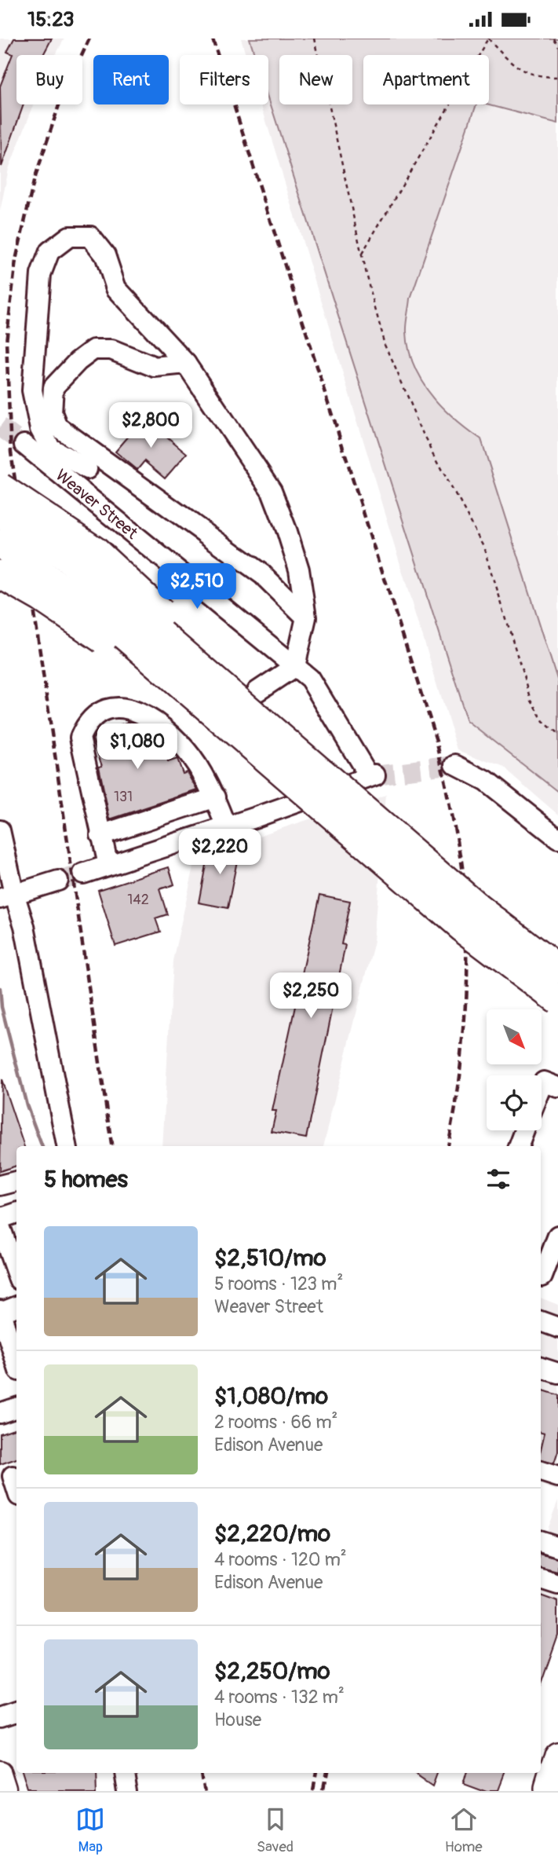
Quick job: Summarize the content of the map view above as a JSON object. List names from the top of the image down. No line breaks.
{"streets":{"street":["Weaver Street"]},"house_numbers":["131","142"],"north":"bottom right","page":{"status":"15:23","chip":["Buy","Rent","Filters","New","Apartment"],"price":["$2,800","$2,510","$1,080","$2,220","$2,250"],"heading":"5 homes","list":[{"name":"$2,510/mo","note":"5 rooms · 123 m² · Weaver Street"},{"name":"$1,080/mo","note":"2 rooms · 66 m² · Edison Avenue"},{"name":"$2,220/mo","note":"4 rooms · 120 m² · Edison Avenue"},{"name":"$2,250/mo","note":"4 rooms · 132 m² · House"}],"tabs":["Map","Saved","Home"]}}
